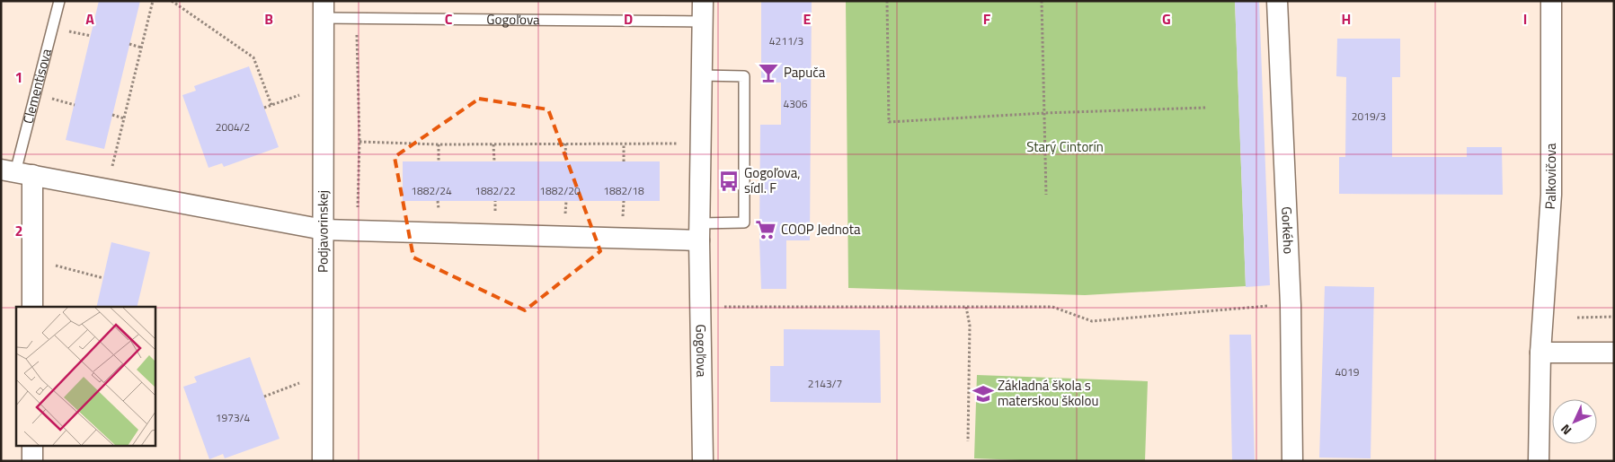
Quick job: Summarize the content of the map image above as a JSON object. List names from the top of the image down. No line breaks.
{"streets":{"street":["Gogoľova","Clementisova","Palkovičova","Podjavorinskej","Gorkého"]},"crossings":[["Gogoľova","Podjavorinskej"]],"parks":["Starý Cintorín"],"places":{"bar":["Papuča"],"bus stop":["Gogoľova, sídl. F"],"supermarket":["COOP Jednota"],"school or university":["Základná škola s materskou školou"]},"house_numbers":["4211/3","4306","2019/3","2004/2","1882/24","1882/22","1882/20","1882/18","4019","2143/7","1973/4"],"north":"bottom left","grid":{"columns":["A","B","C","D","E","F","G","H","I"],"rows":["1","2"]}}
